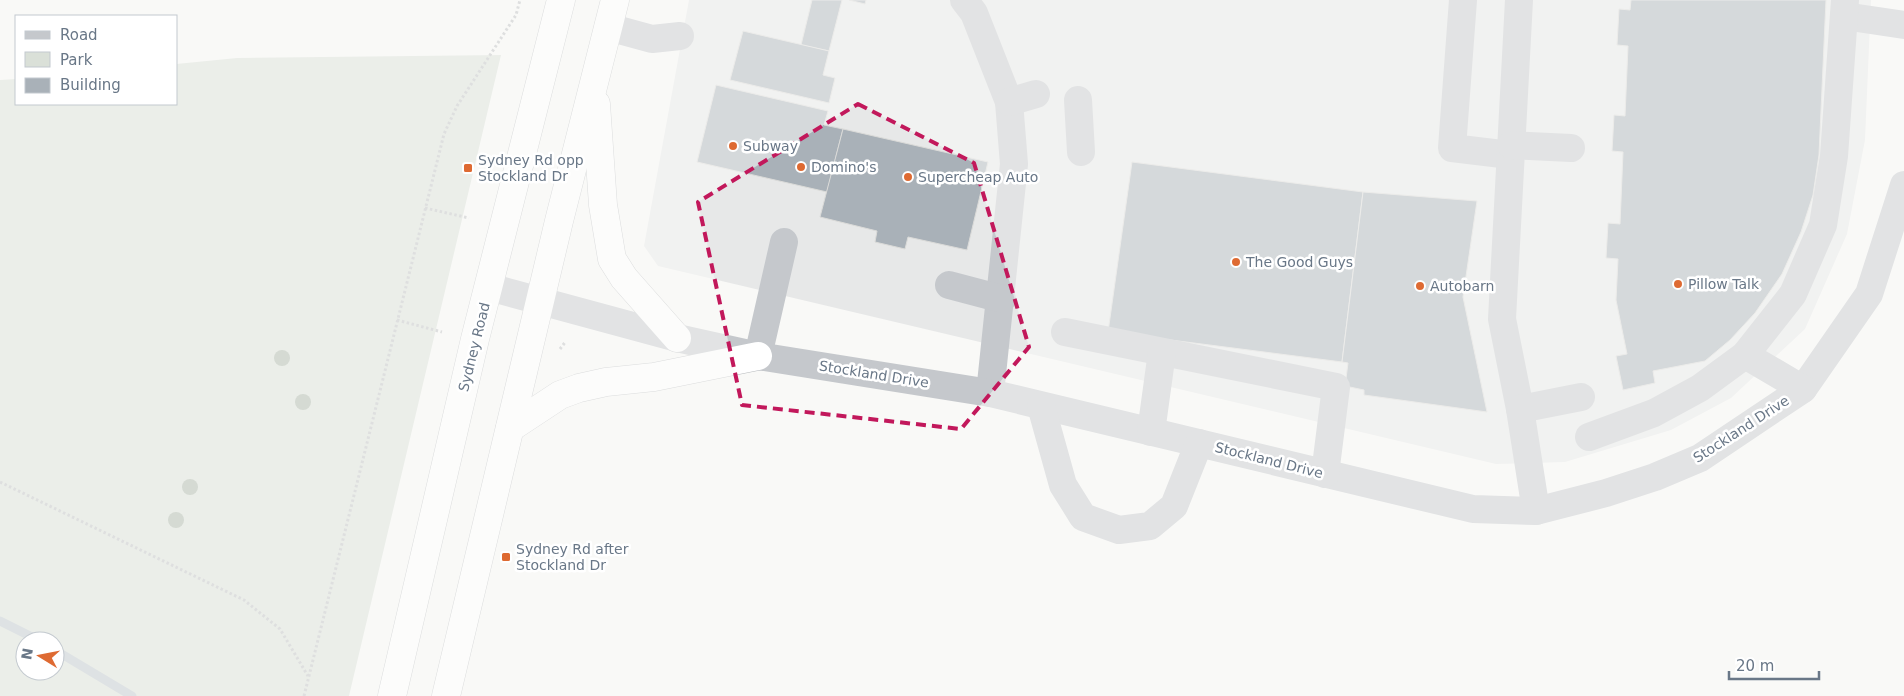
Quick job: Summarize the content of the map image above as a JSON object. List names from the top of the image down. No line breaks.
{"streets":{"highway":["Sydney Road"],"street":["Stockland Drive"]},"crossings":[["Sydney Road","Stockland Drive"]],"places":{"other":["Subway","Domino's","Supercheap Auto","The Good Guys","Pillow Talk","Autobarn"],"transit":["Sydney Rd opp Stockland Dr","Sydney Rd after Stockland Dr"]},"legend":["Road","Park","Building"],"scale_bar":"20 m","north":"left"}
